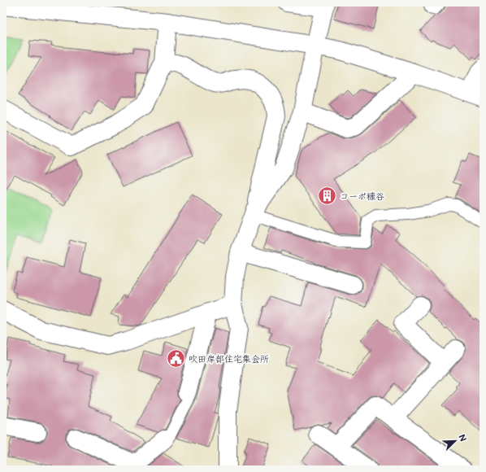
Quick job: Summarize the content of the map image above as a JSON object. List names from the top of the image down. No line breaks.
{"places":{"building":["コーポ糠谷"],"public building":["吹田岸部住宅集会所"]},"north":"top right"}
